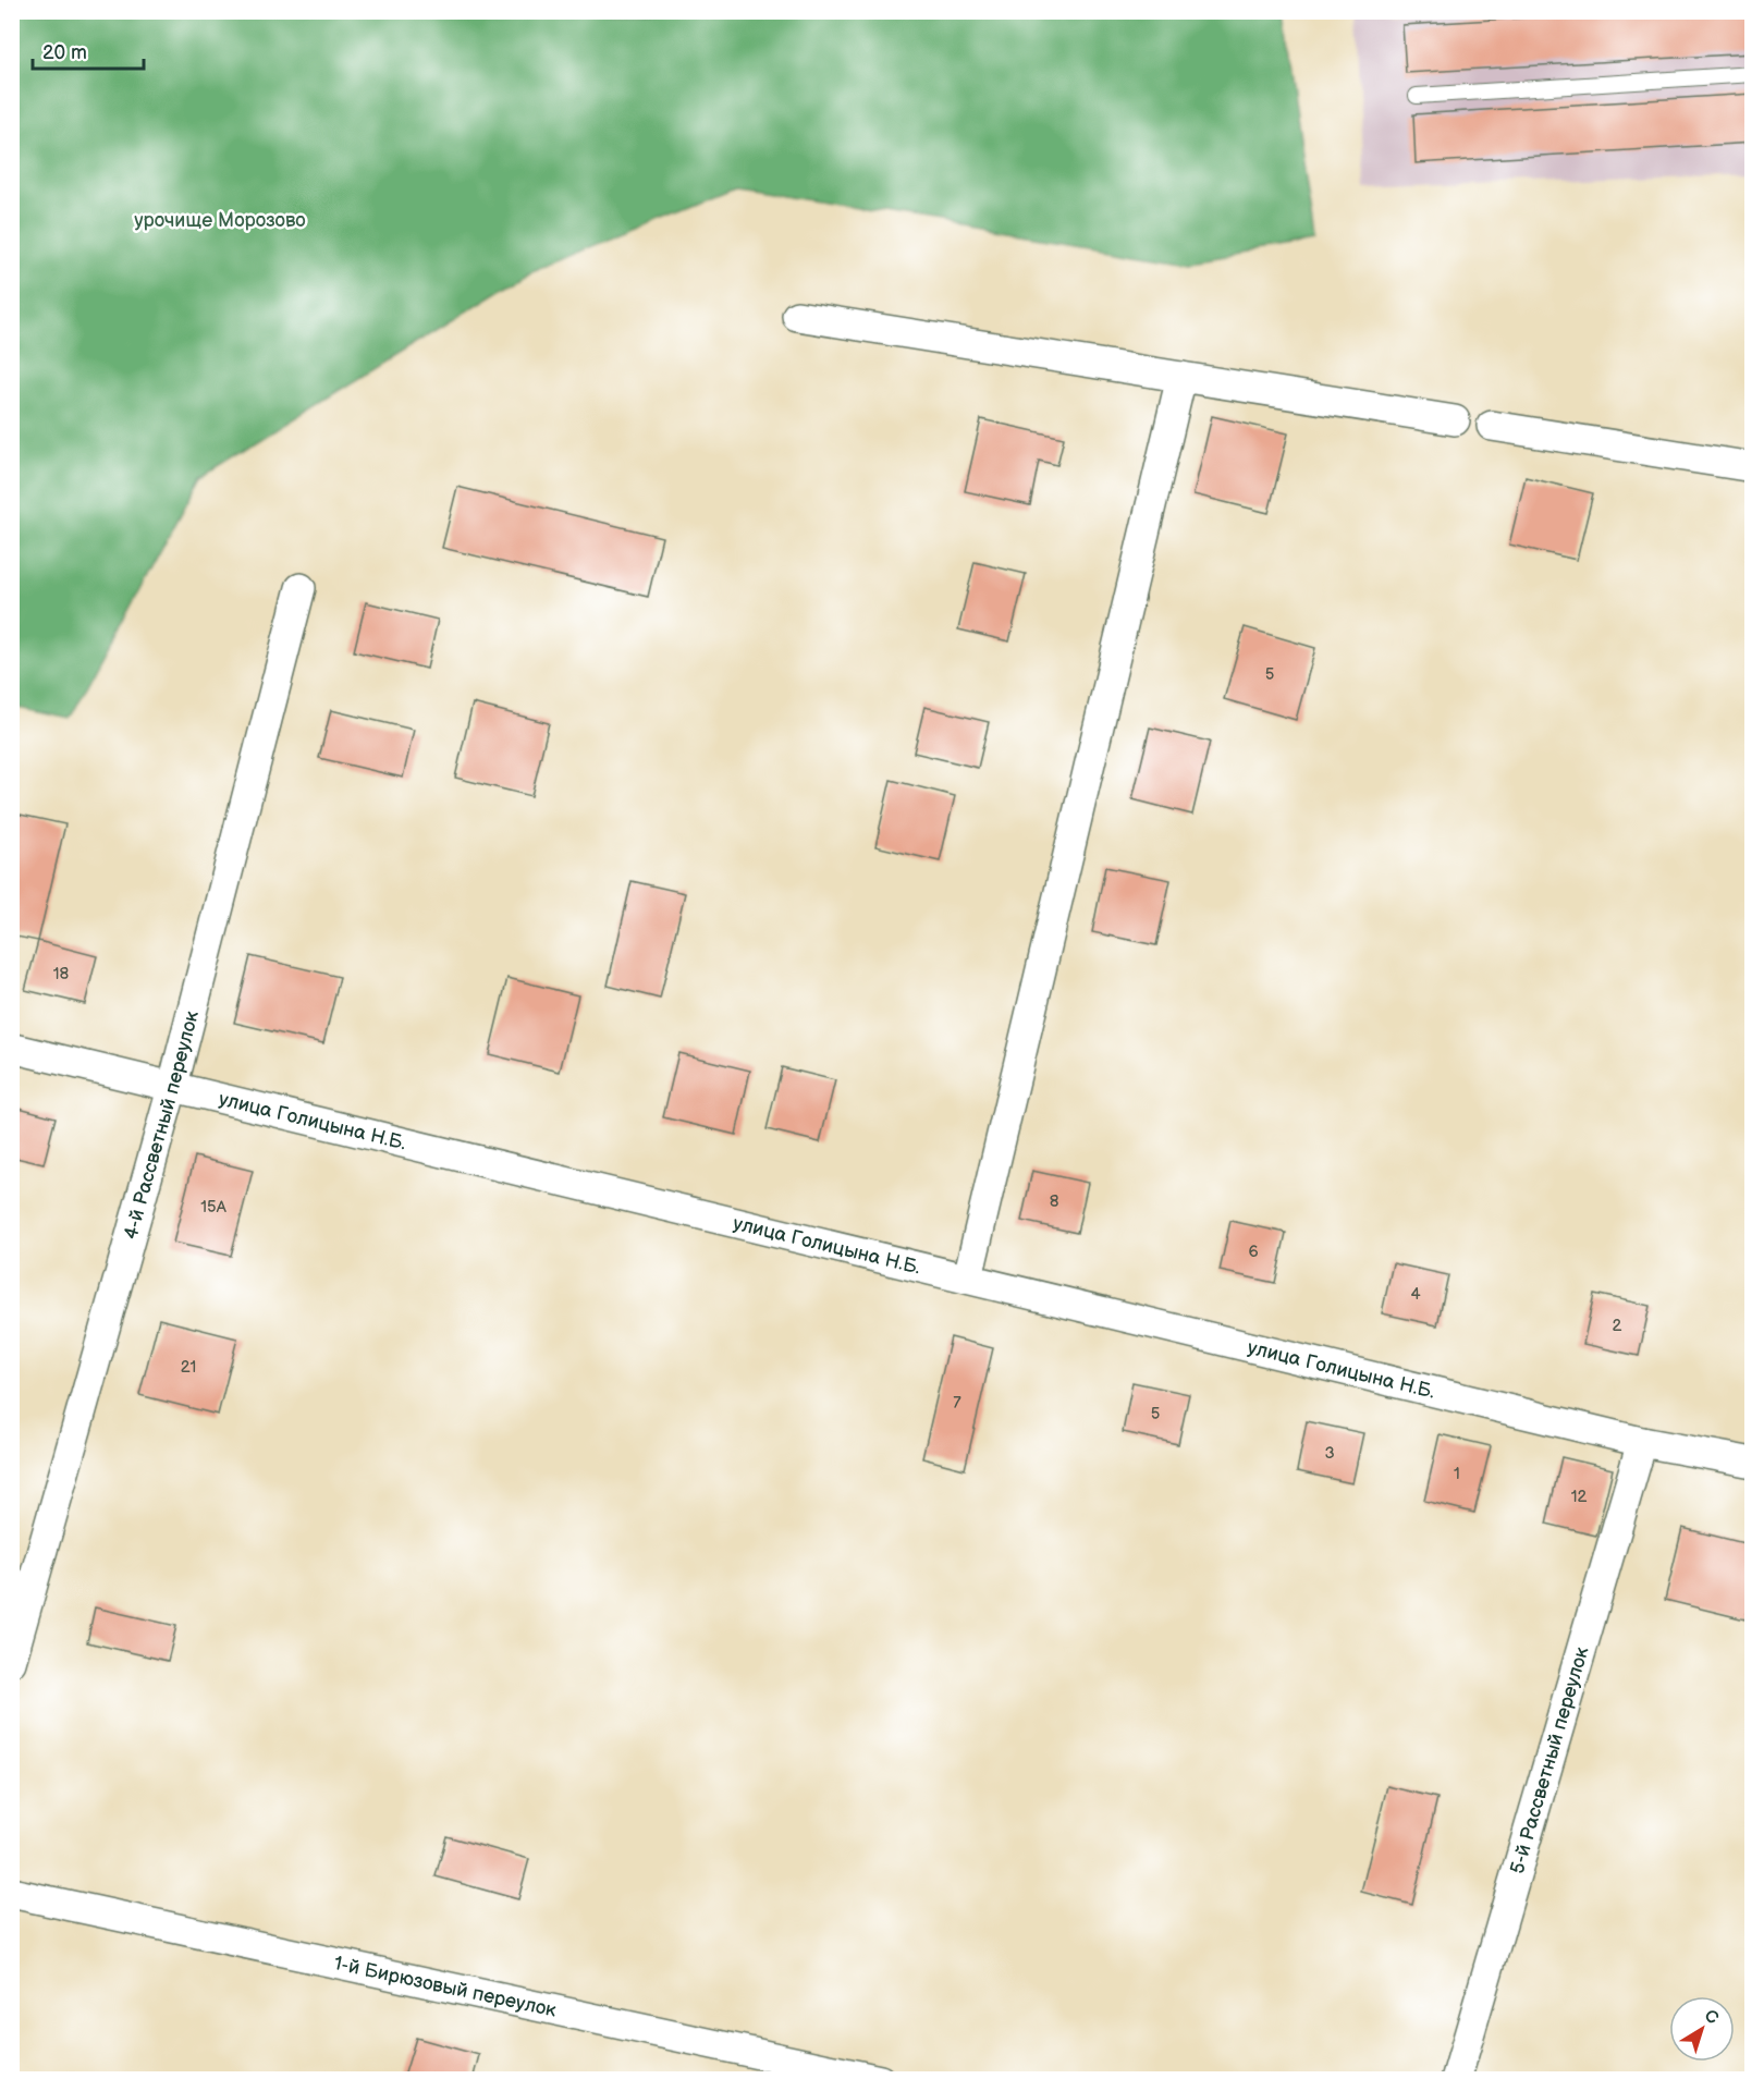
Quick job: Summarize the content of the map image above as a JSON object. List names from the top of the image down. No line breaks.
{"streets":{"street":["улица Голицына Н.Б.","4-й Рассветный переулок","5-й Рассветный переулок","1-й Бирюзовый переулок"]},"crossings":[["улица Голицына Н.Б.","4-й Рассветный переулок"],["улица Голицына Н.Б.","5-й Рассветный переулок"]],"parks":["урочище Морозово"],"house_numbers":["5","18","8","15А","6","4","2","21","7","5","3","1","12"],"scale_bar":"20 m","north":"top right"}
